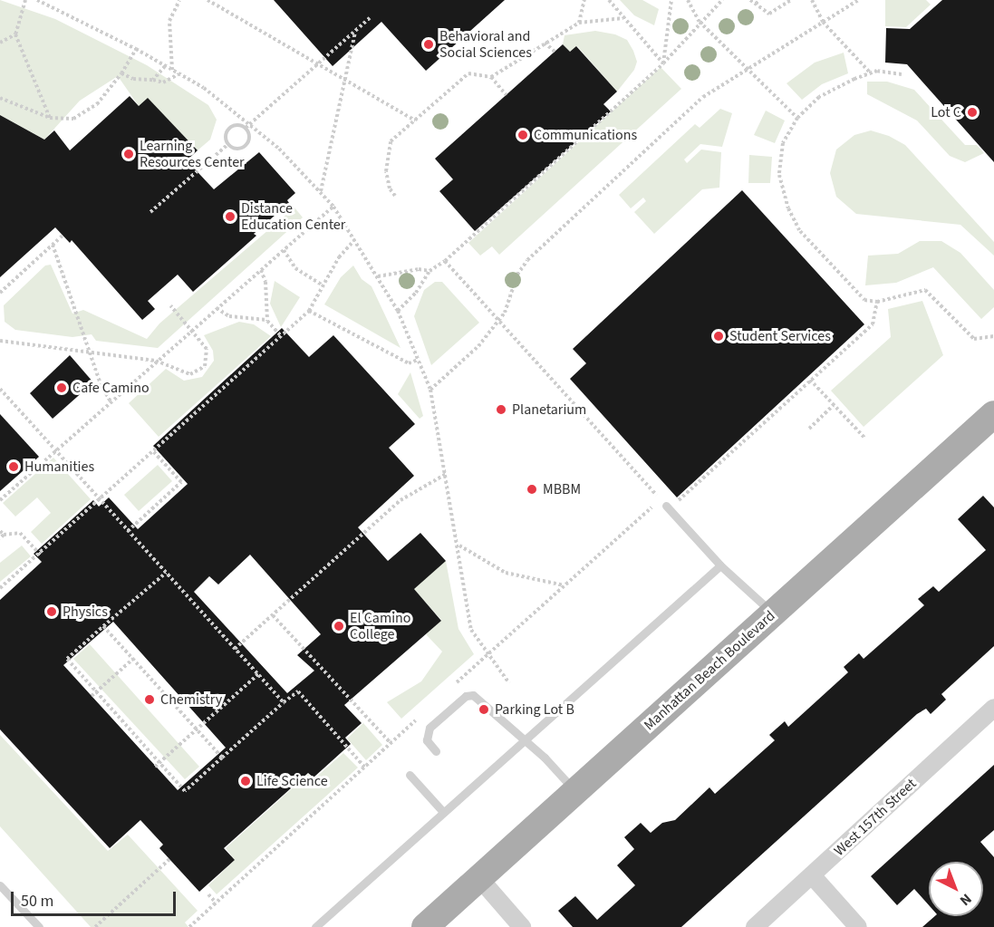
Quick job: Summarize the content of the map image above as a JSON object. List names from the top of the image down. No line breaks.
{"streets":{"main road":["Manhattan Beach Boulevard"],"street":["West 157th Street"]},"places":["Behavioral and Social Sciences","Lot C","Communications","Learning Resources Center","Distance Education Center","Student Services","Cafe Camino","Planetarium","Humanities","MBBM","Physics","El Camino College","Chemistry","Parking Lot B","Life Science"],"scale_bar":"50 m","north":"bottom right"}
